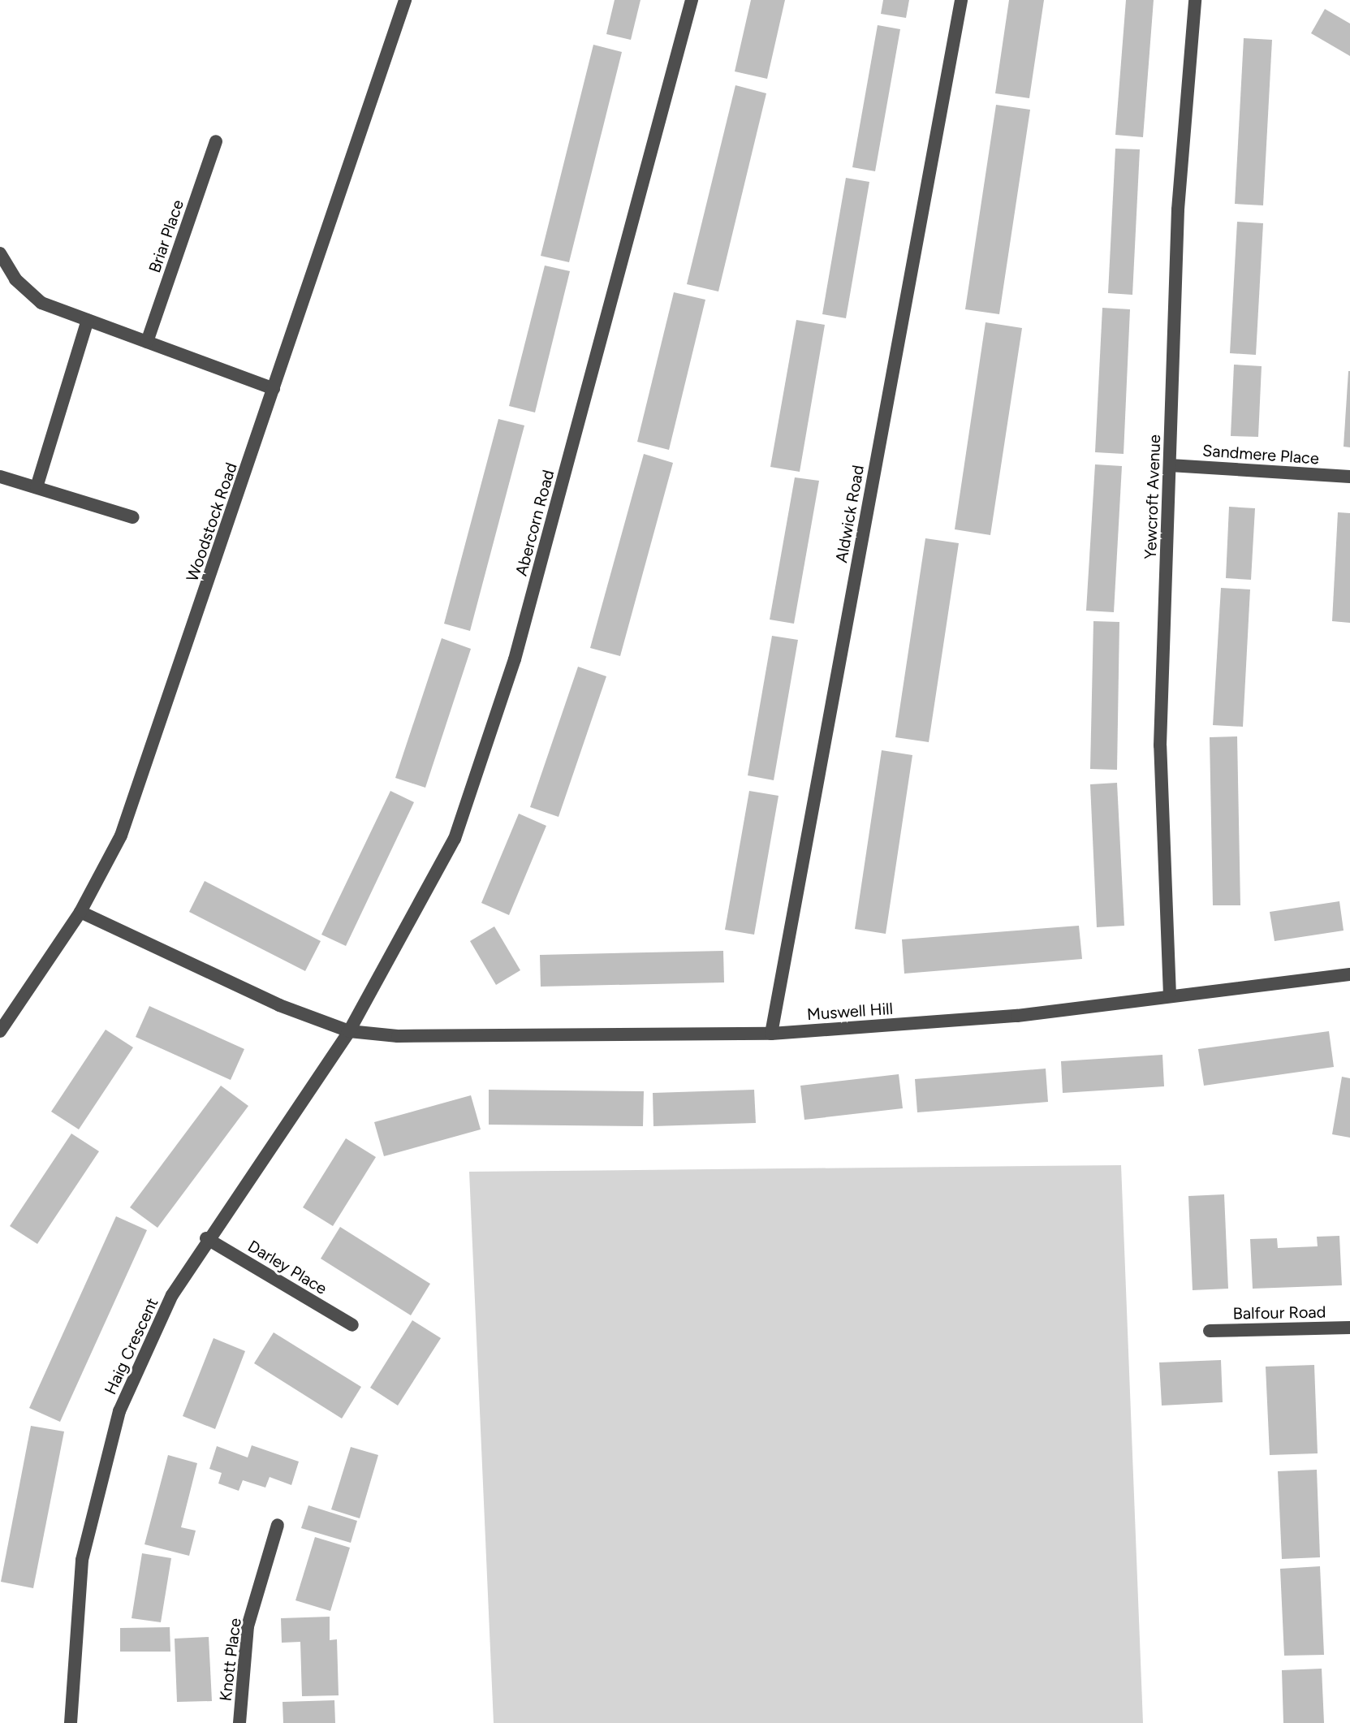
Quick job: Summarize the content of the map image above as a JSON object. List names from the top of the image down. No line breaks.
{"streets":{"street":["Briar Place","Sandmere Place","Yewcroft Avenue","Aldwick Road","Woodstock Road","Abercorn Road","Muswell Hill","Darley Place","Balfour Road","Haig Crescent","Knott Place"]},"crossings":[["Sandmere Place","Yewcroft Avenue"],["Yewcroft Avenue","Muswell Hill"],["Aldwick Road","Muswell Hill"],["Woodstock Road","Muswell Hill"],["Abercorn Road","Muswell Hill"],["Abercorn Road","Haig Crescent"],["Muswell Hill","Haig Crescent"],["Darley Place","Haig Crescent"]]}
